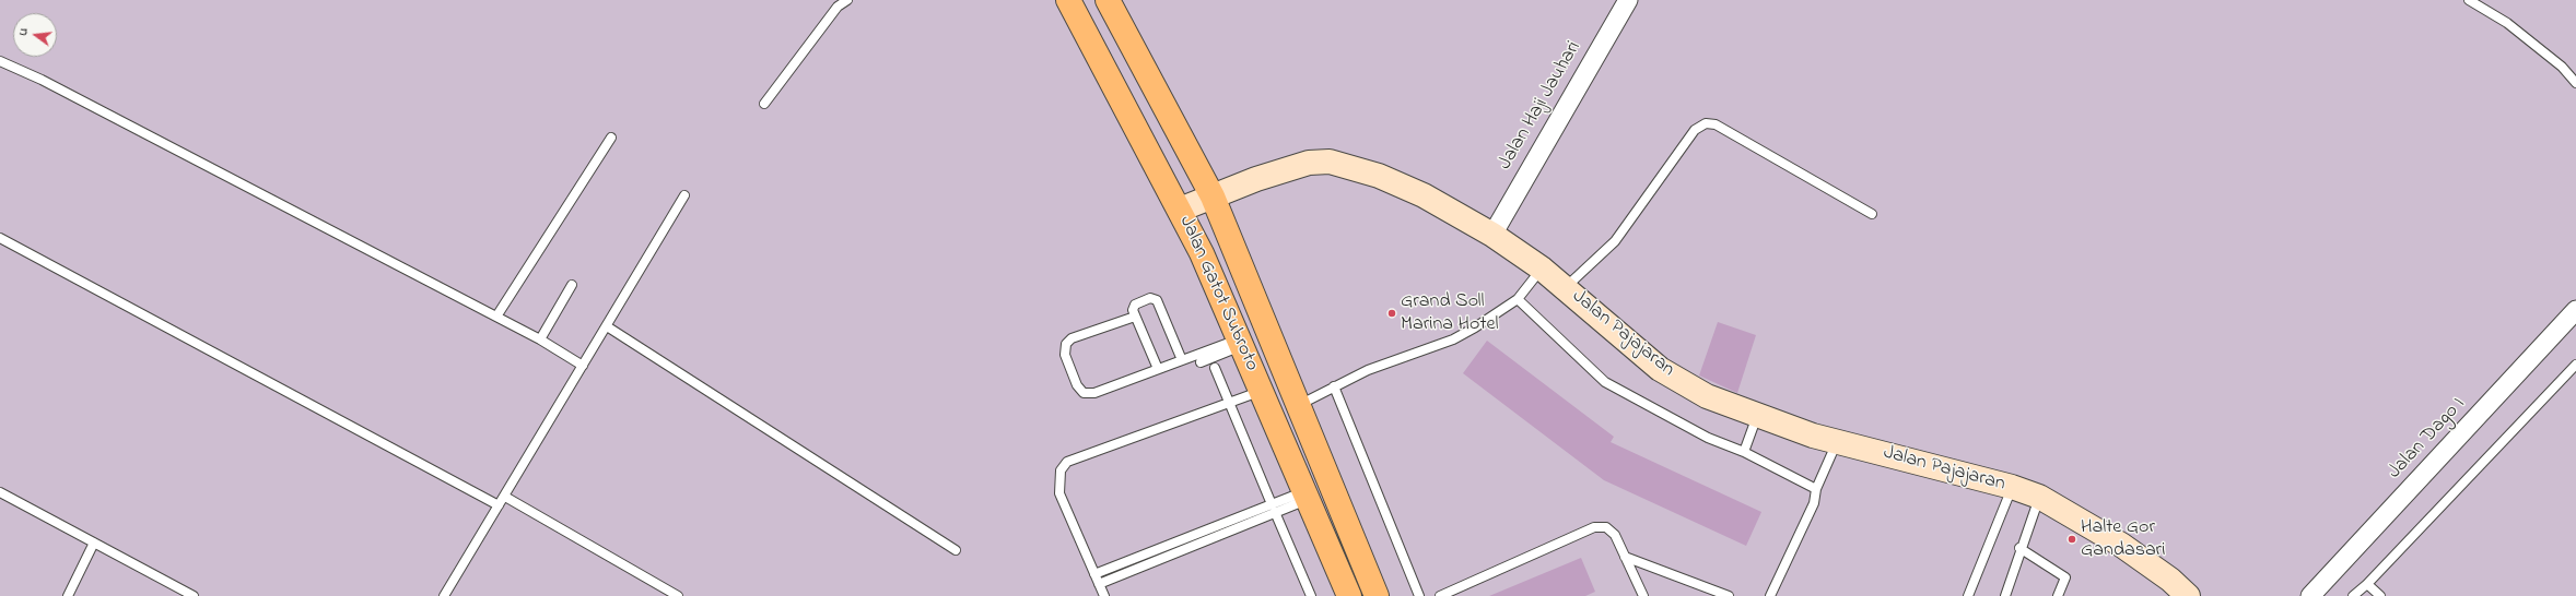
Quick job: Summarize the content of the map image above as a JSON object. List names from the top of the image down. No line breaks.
{"streets":{"highway":["Jalan Gatot Subroto"],"main road":["Jalan Pajajaran"],"street":["Jalan Haji Jauhari","Jalan Dago I"]},"crossings":[["Jalan Haji Jauhari","Jalan Pajajaran"],["Jalan Gatot Subroto","Jalan Pajajaran"]],"places":["Grand Soll Marina Hotel","Halte Gor Gandasari"],"north":"left"}
